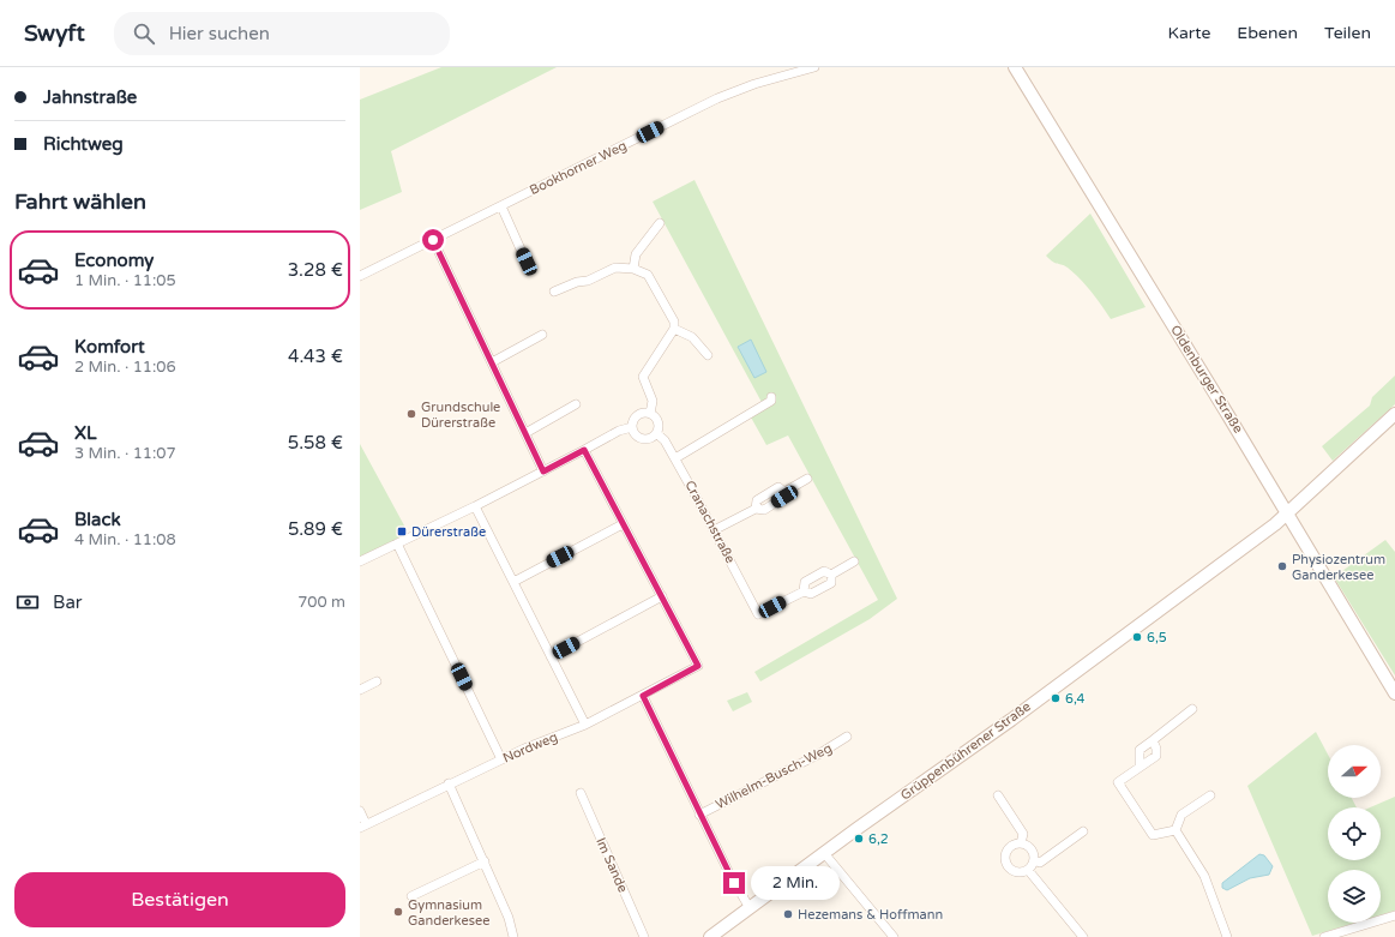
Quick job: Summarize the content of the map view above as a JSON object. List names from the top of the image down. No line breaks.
{"streets":{"street":["Bookhorner Weg","Oldenburger Straße","Cranachstraße","Nordweg","Grüppenbührener Straße","Wilhelm-Busch-Weg","Im Sande"]},"crossings":[["Oldenburger Straße","Grüppenbührener Straße"]],"places":{"other":["Grundschule Dürerstraße","Physiozentrum Ganderkesee","6,5","6,4","6,2","Gymnasium Ganderkesee","Hezemans & Hoffmann"],"transit":["Dürerstraße"]},"north":"right","page":{"header":"Swyft","search":"Hier suchen","nav":["Karte","Ebenen","Teilen"],"banner":["Jahnstraße","Richtweg"],"heading":"Fahrt wählen","list":[{"name":"Economy","note":"1 Min. · 11:05","value":"3.28 €"},{"name":"Komfort","note":"2 Min. · 11:06","value":"4.43 €"},{"name":"XL","note":"3 Min. · 11:07","value":"5.58 €"},{"name":"Black","note":"4 Min. · 11:08","value":"5.89 €"}],"pay":["Bar","700 m"],"buttons":"Bestätigen","bubble":"2 Min."}}
